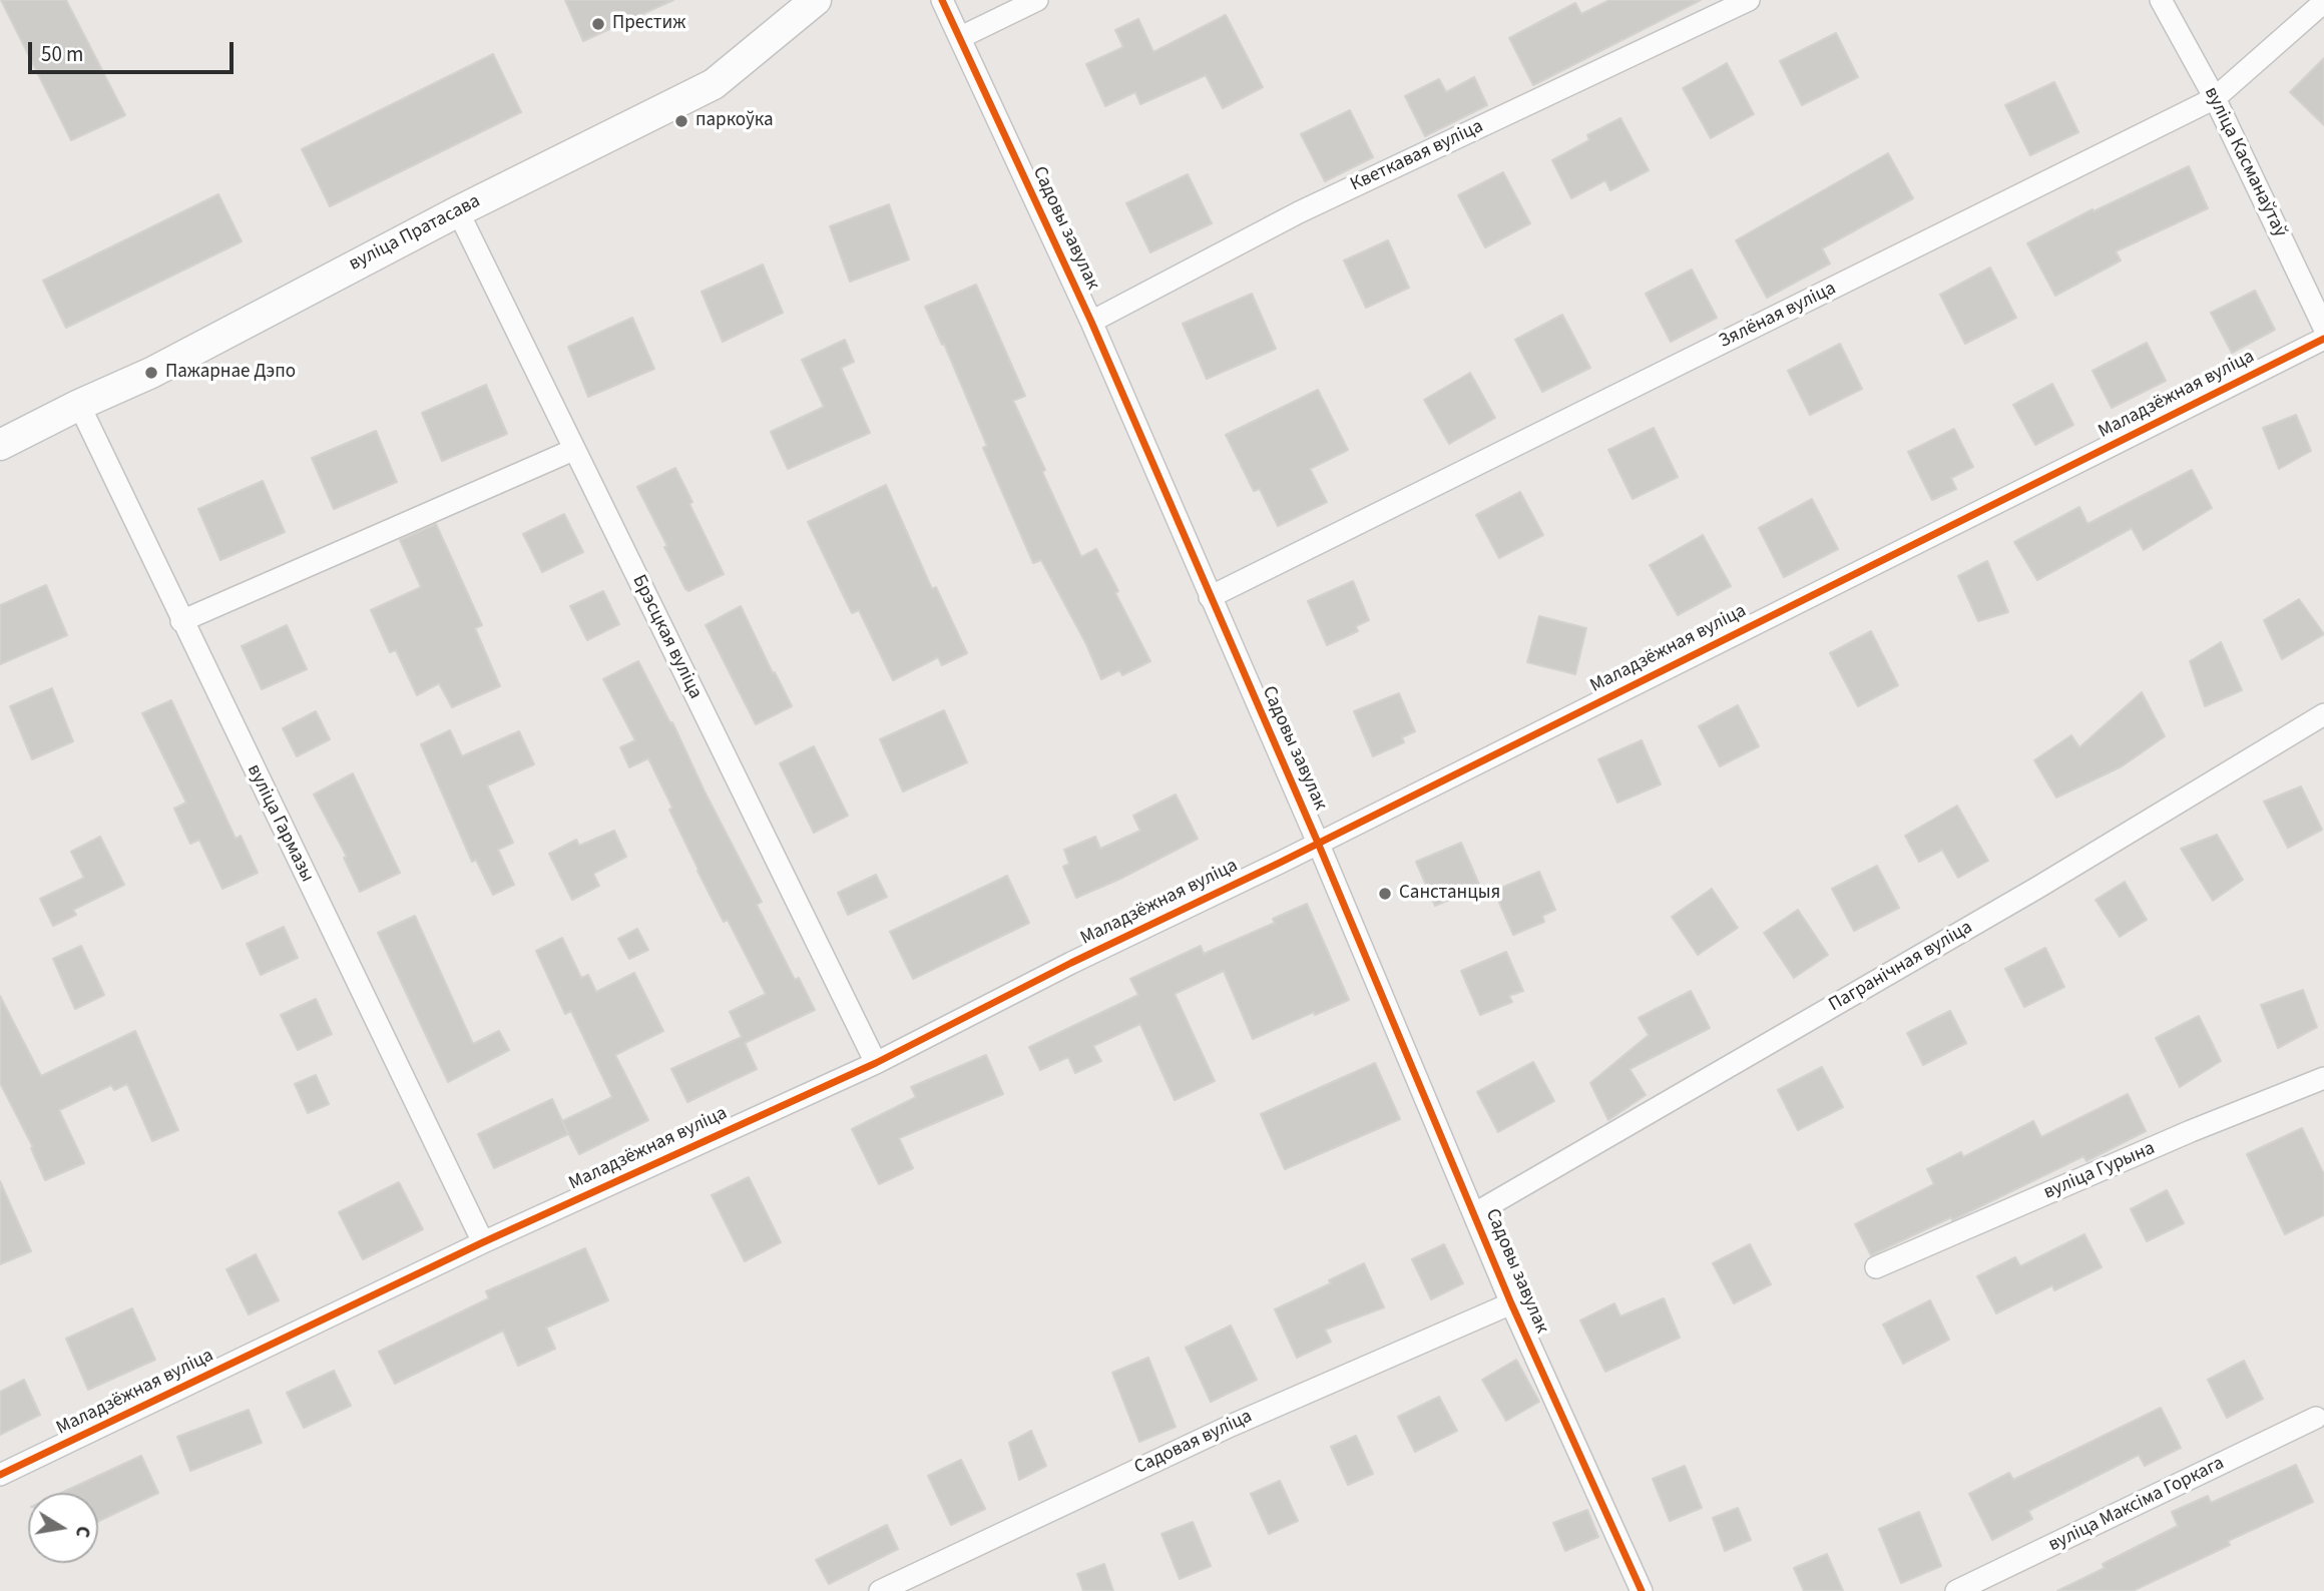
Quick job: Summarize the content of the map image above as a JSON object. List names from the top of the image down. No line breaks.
{"streets":{"main road":["вуліца Пратасава"],"street":["Кветкавая вуліца","вуліца Касманаўтаў","Садовы завулак","Зялёная вуліца","Маладзёжная вуліца","Брэсцкая вуліца","вуліца Гармазы","Пагранічная вуліца","вуліца Гурына","Садовая вуліца","вуліца Максіма Горкага"]},"crossings":[["Кветкавая вуліца","Садовы завулак"],["вуліца Касманаўтаў","Зялёная вуліца"],["Садовы завулак","Зялёная вуліца"],["Садовы завулак","Маладзёжная вуліца"],["Садовы завулак","Пагранічная вуліца"],["Садовы завулак","Садовая вуліца"],["вуліца Пратасава","Брэсцкая вуліца"],["вуліца Пратасава","вуліца Гармазы"],["Маладзёжная вуліца","Брэсцкая вуліца"],["Маладзёжная вуліца","вуліца Гармазы"]],"places":["Престиж","паркоўка","Пажарнае Дэпо","Санстанцыя"],"scale_bar":"50 m","north":"right"}
